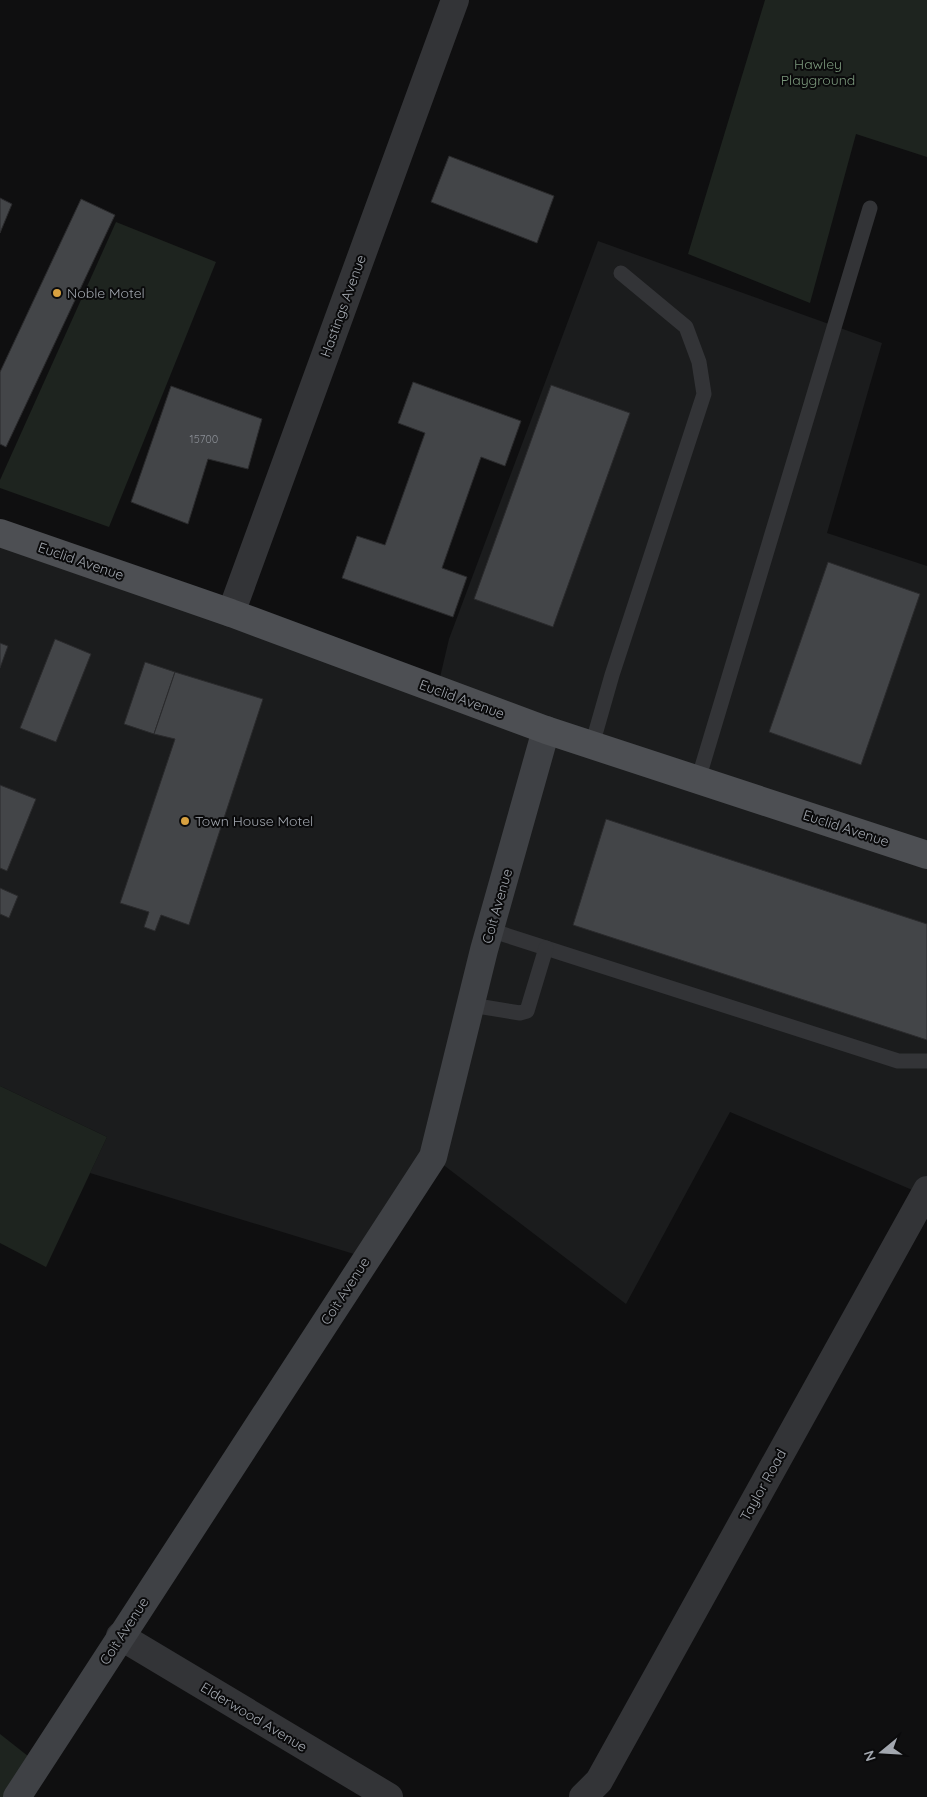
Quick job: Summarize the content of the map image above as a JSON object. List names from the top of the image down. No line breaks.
{"streets":{"main road":["Euclid Avenue"],"street":["Hastings Avenue","Coit Avenue","Taylor Road","Elderwood Avenue"]},"crossings":[["Hastings Avenue","Euclid Avenue"],["Euclid Avenue","Coit Avenue"],["Coit Avenue","Elderwood Avenue"]],"parks":["Hawley Playground"],"places":["Noble Motel","Town House Motel"],"house_numbers":["15700"],"north":"left"}
